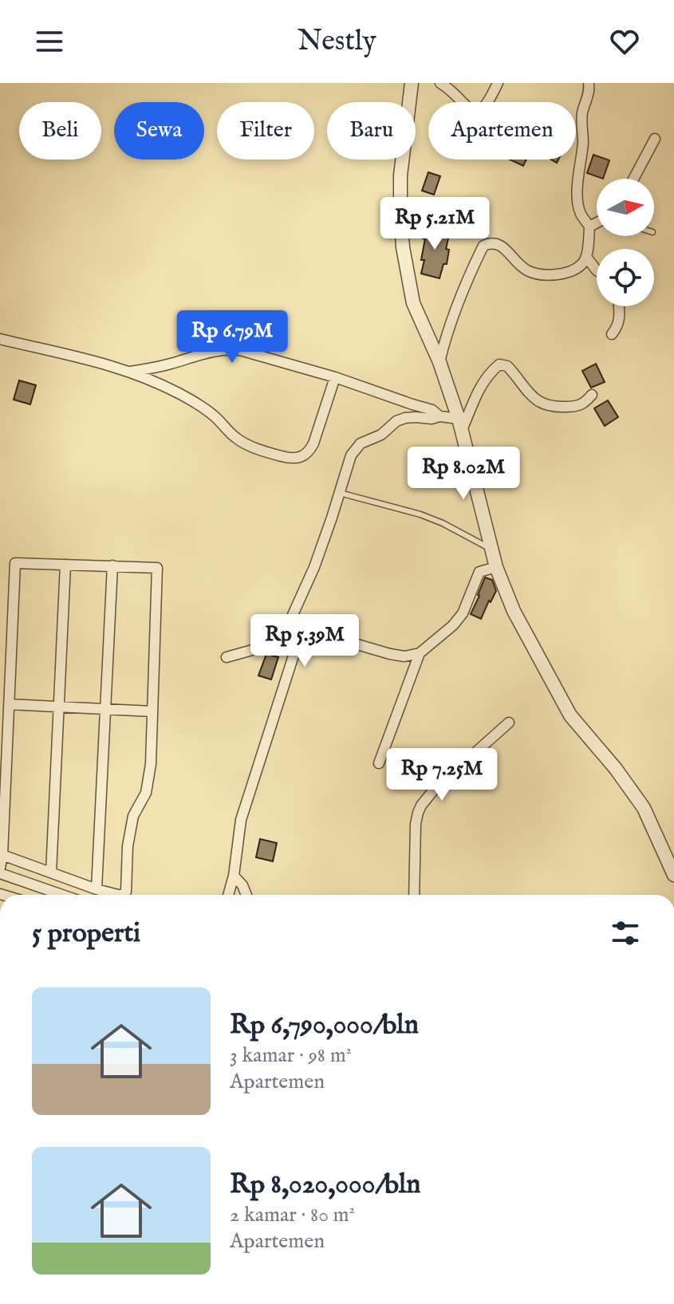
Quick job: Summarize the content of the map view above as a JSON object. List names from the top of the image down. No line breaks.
{"north":"right","page":{"header":"Nestly","chip":["Beli","Sewa","Filter","Baru","Apartemen"],"price":["Rp 5.21M","Rp 6.79M","Rp 8.02M","Rp 5.39M","Rp 7.25M"],"heading":"5 properti","list":[{"name":"Rp 6,790,000/bln","note":"3 kamar · 98 m² · Apartemen"},{"name":"Rp 8,020,000/bln","note":"2 kamar · 80 m² · Apartemen"}]}}
